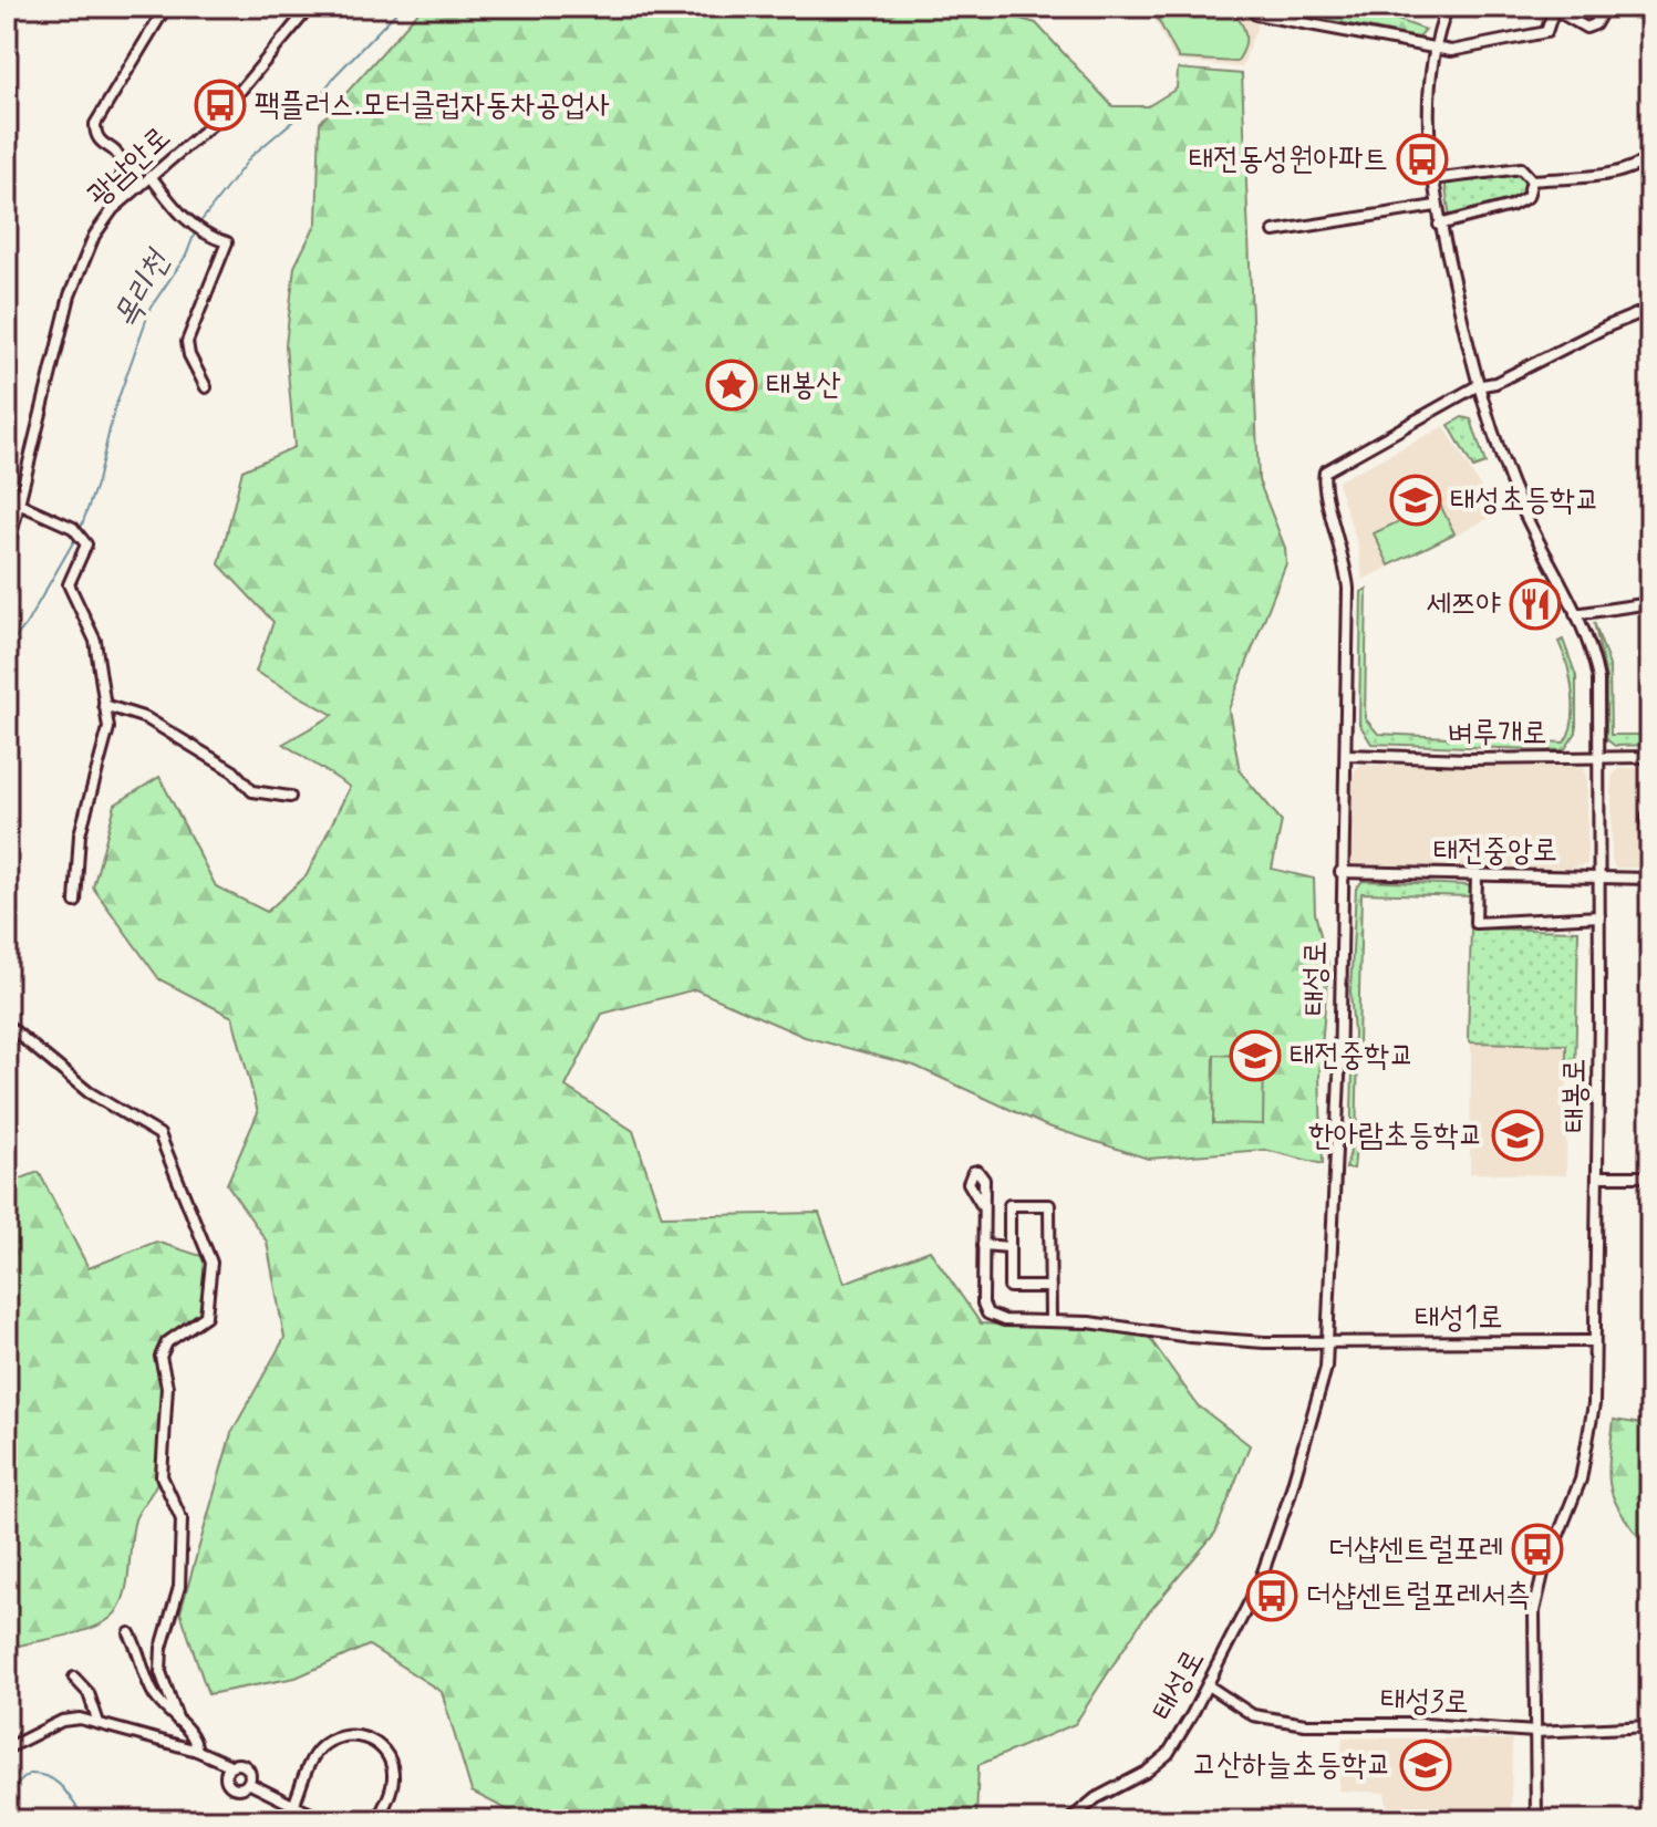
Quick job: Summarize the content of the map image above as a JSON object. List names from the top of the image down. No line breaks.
{"streets":{"street":["광남안로","벼루개로","태전중앙로","태성로","태봉로","태성1로","태성3로"]},"crossings":[["벼루개로","태성로"],["벼루개로","태봉로"],["태전중앙로","태성로"],["태전중앙로","태봉로"],["태성로","태봉로"],["태성로","태성1로"],["태성로","태성3로"],["태봉로","태성1로"],["태봉로","태성3로"]],"water":["목리천"],"places":{"bus stop":["팩플러스.모터클럽자동차공업사","태전동성원아파트","더샵센트럴포레","더샵센트럴포레서측"],"place":["태봉산"],"school or university":["태성초등학교","태전중학교","한아람초등학교","고산하늘초등학교"],"restaurant":["세쯔야"]}}
